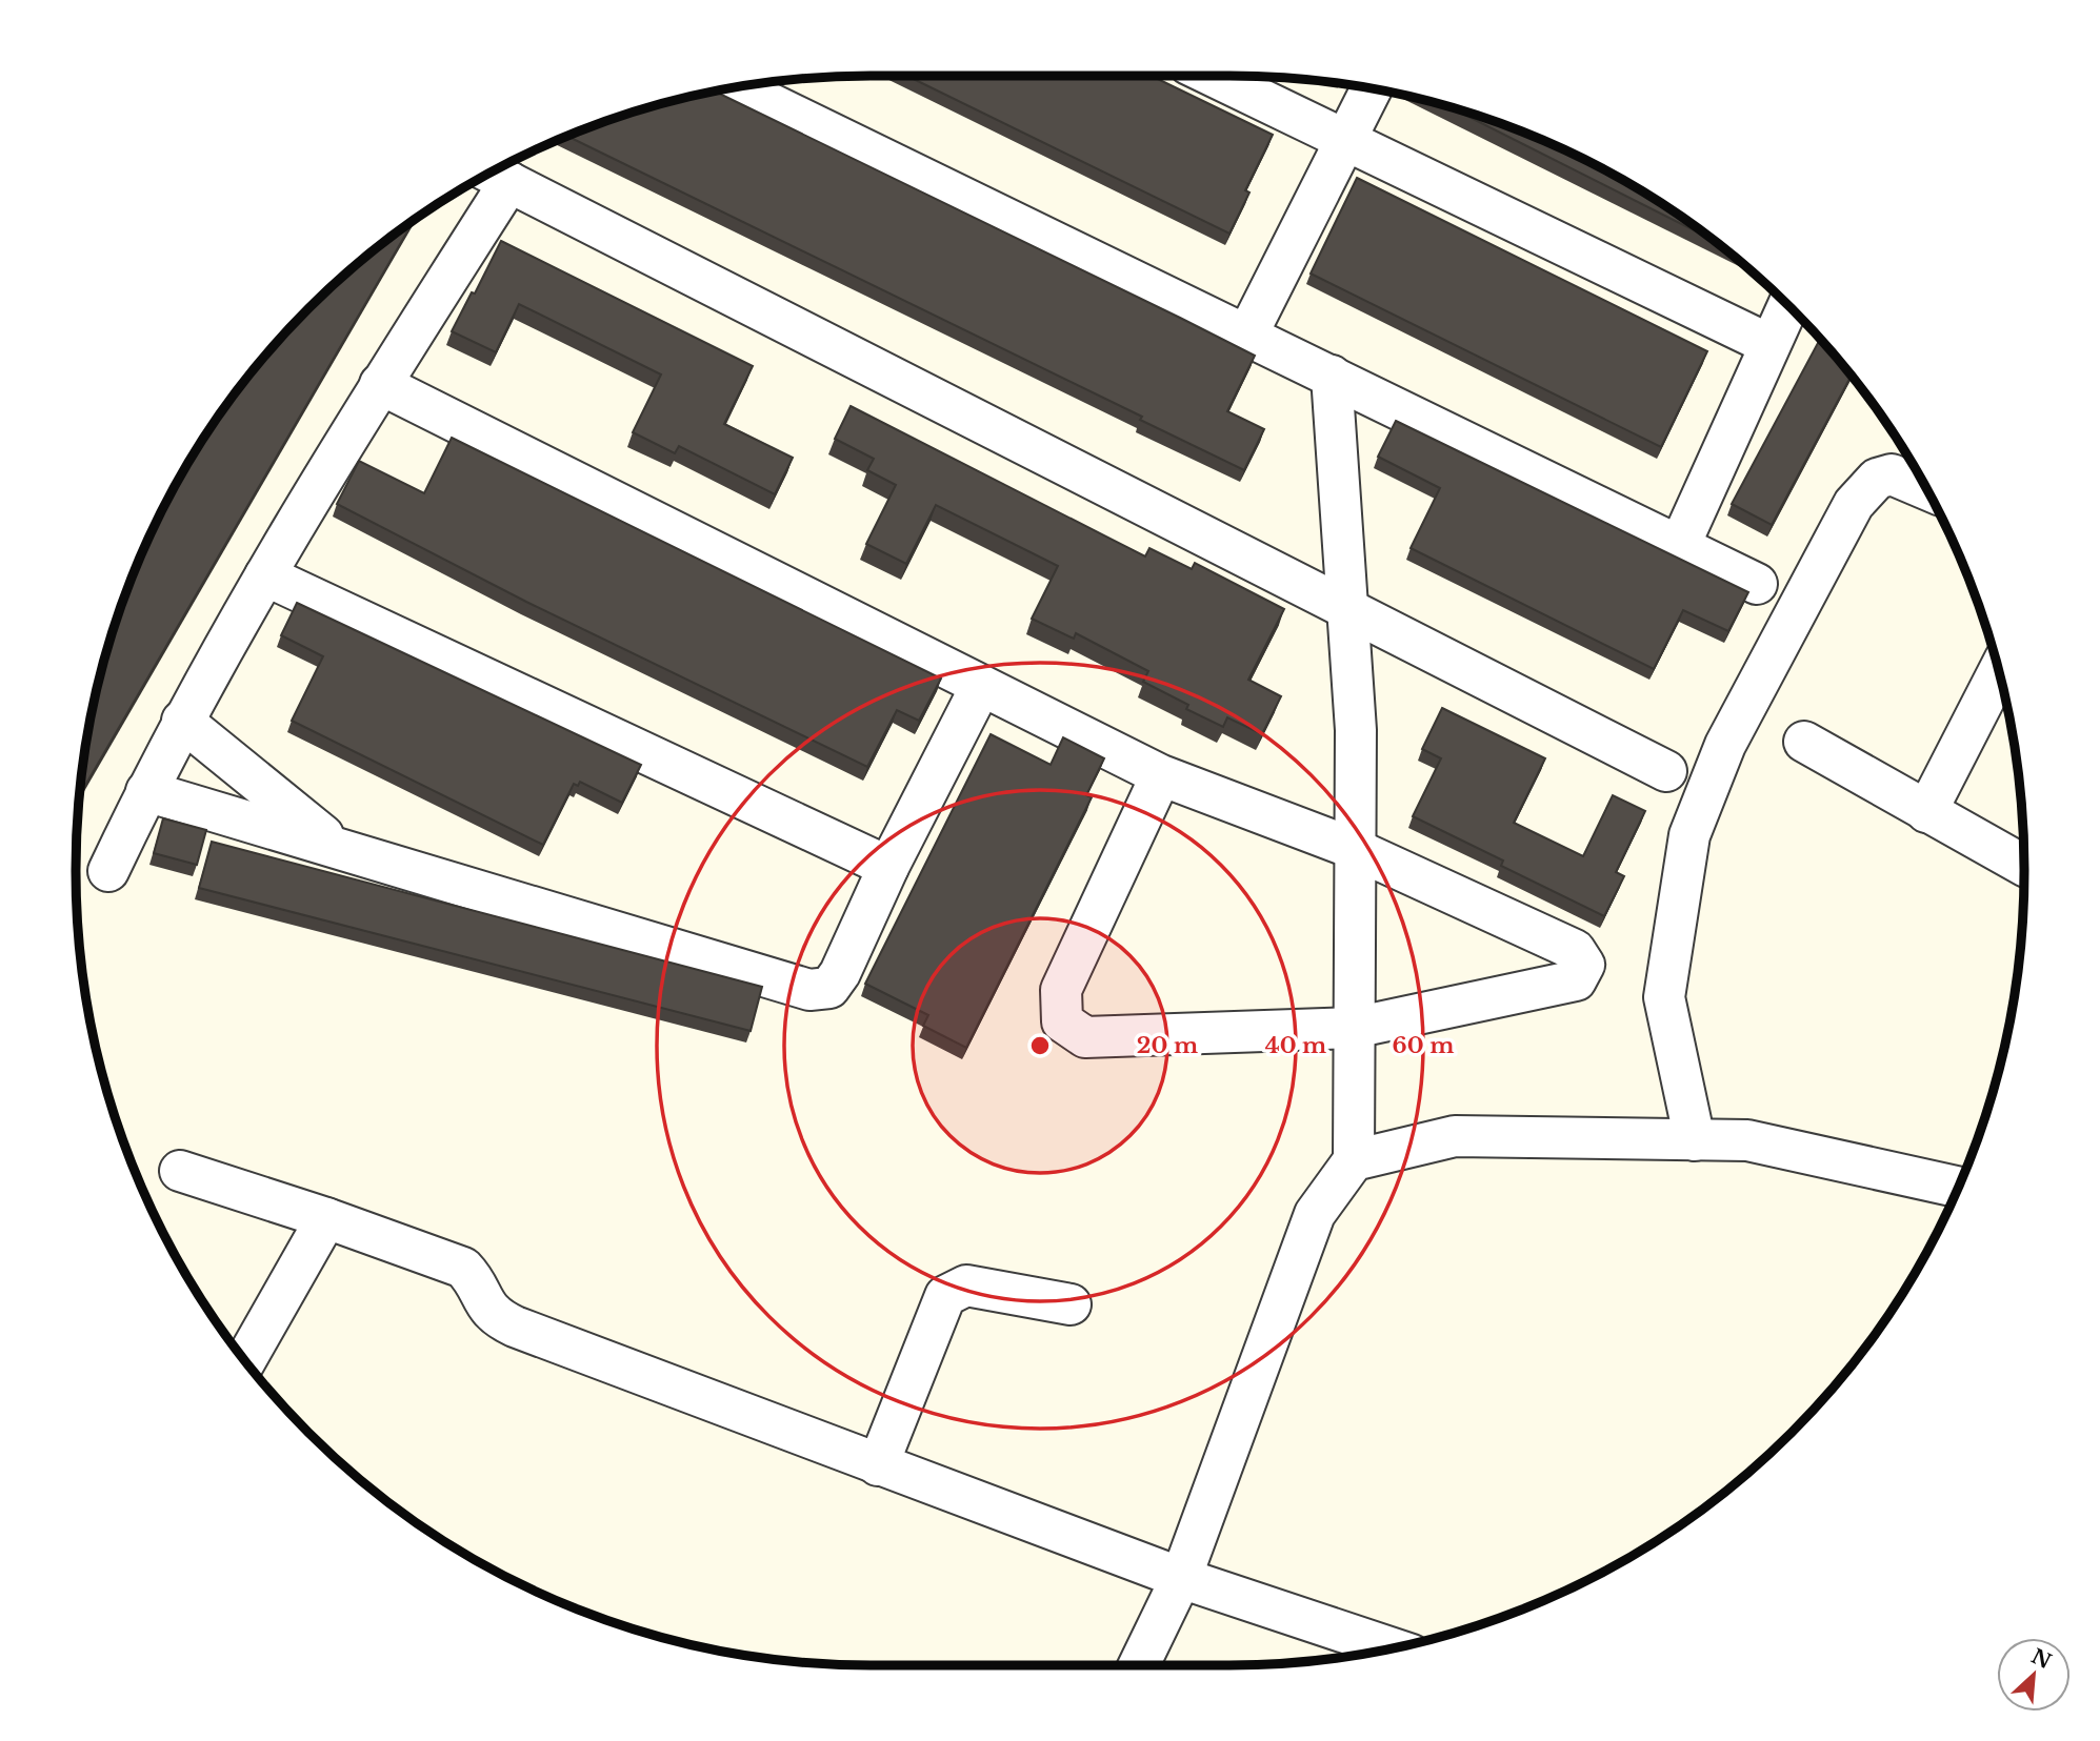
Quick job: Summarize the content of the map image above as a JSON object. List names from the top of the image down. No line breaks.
{"north":"top right","rings":["20 m","40 m","60 m"]}
